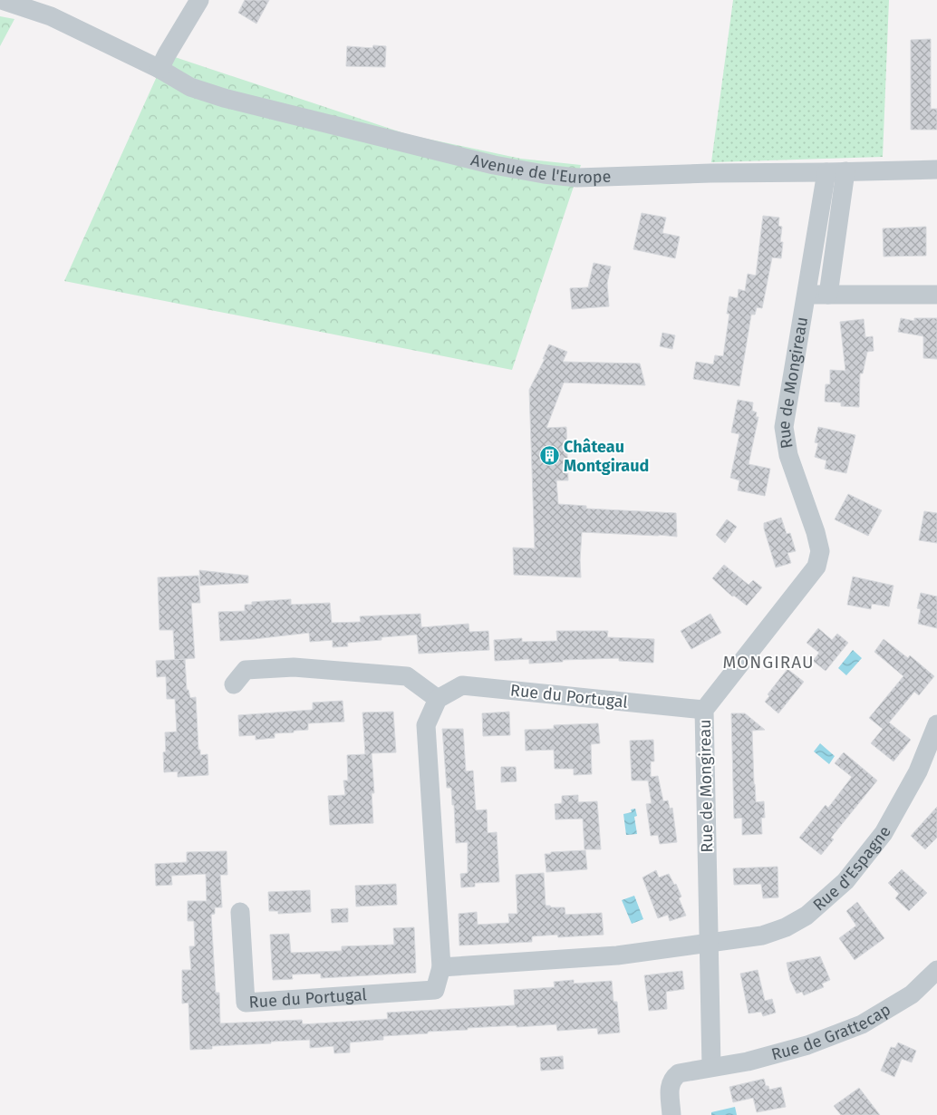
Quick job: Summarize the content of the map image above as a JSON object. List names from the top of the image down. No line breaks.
{"streets":{"street":["Avenue de l'Europe","Rue de Mongireau","Rue du Portugal","Rue d'Espagne","Rue de Grattecap"]},"crossings":[["Avenue de l'Europe","Rue de Mongireau"],["Rue de Mongireau","Rue du Portugal"],["Rue de Mongireau","Rue d'Espagne"],["Rue de Mongireau","Rue de Grattecap"]],"districts":["MONGIRAU"],"places":{"building":["Château Montgiraud"]}}
